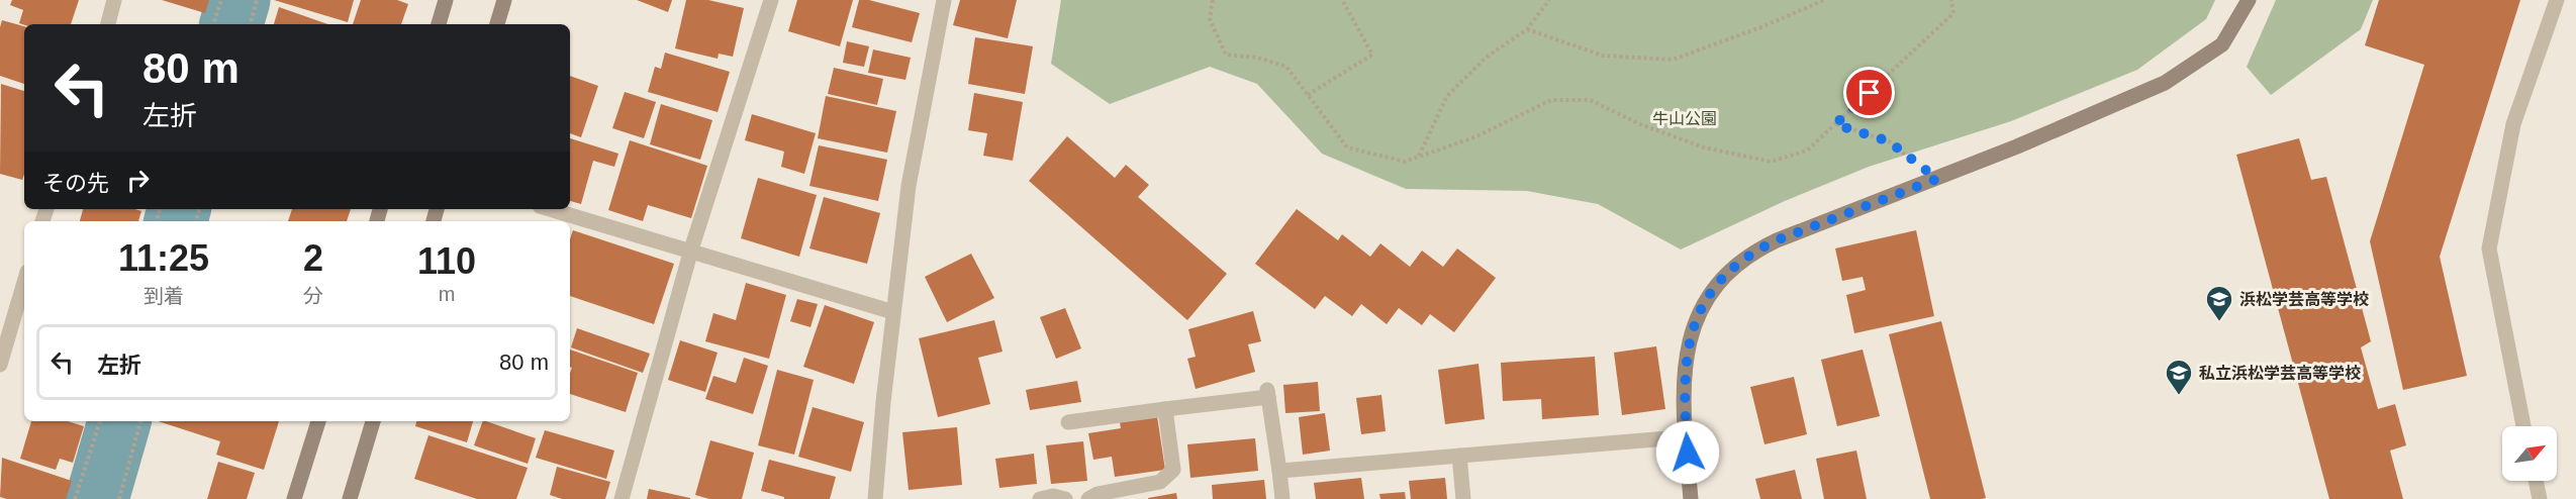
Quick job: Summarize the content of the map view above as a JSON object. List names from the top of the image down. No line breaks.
{"parks":["牛山公園"],"places":{"school or university":["浜松学芸高等学校","私立浜松学芸高等学校"]},"north":"top right","page":{"turn":["80 m","左折"],"then":"その先","eta":["11:25","到着","2","分","110","m"],"list":[{"name":"左折","value":"80 m"}]}}
